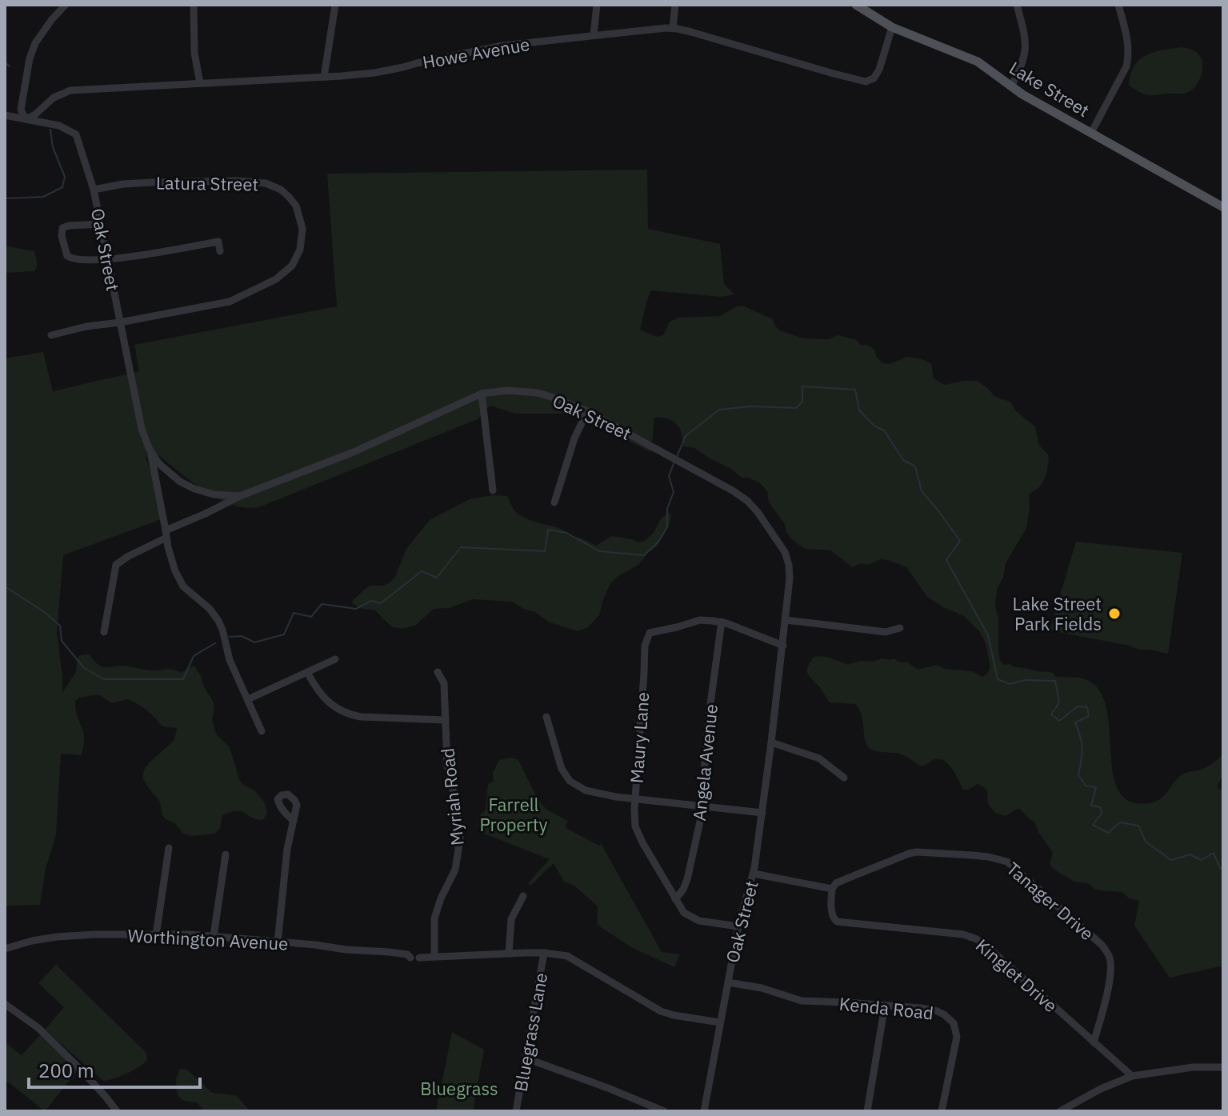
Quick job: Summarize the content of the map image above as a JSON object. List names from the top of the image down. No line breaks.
{"streets":{"main road":["Lake Street"],"street":["Howe Avenue","Latura Street","Oak Street","Maury Lane","Angela Avenue","Myriah Road","Tanager Drive","Worthington Avenue","Kinglet Drive","Kenda Road","Bluegrass Lane"]},"crossings":[["Howe Avenue","Lake Street"],["Howe Avenue","Oak Street"],["Latura Street","Oak Street"],["Oak Street","Maury Lane"],["Oak Street","Worthington Avenue"],["Oak Street","Kenda Road"],["Maury Lane","Angela Avenue"],["Myriah Road","Worthington Avenue"],["Tanager Drive","Kinglet Drive"],["Worthington Avenue","Bluegrass Lane"]],"parks":["Farrell Property","Bluegrass"],"places":["Lake Street Park Fields"],"scale_bar":"200 m"}
